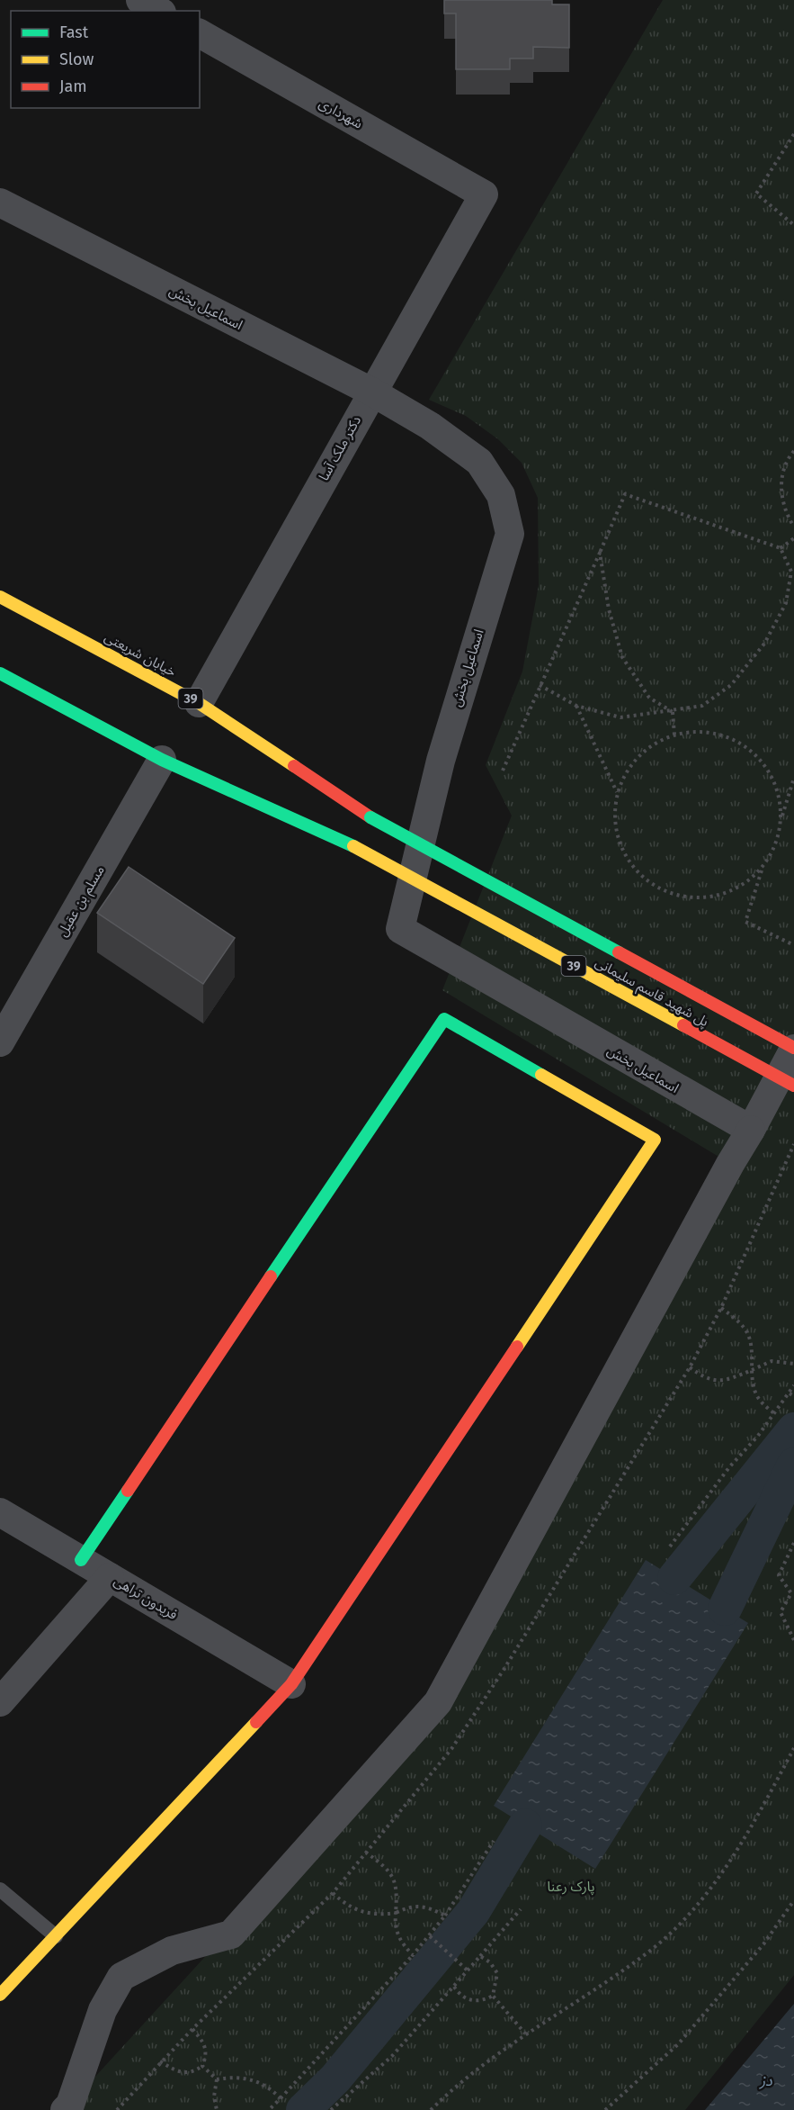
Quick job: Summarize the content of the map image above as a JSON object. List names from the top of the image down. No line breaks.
{"streets":{"street":["شهرداری","اسماعیل بخش","دکتر ملک آسا","خیابان شریعتی","39","مسلم بن عقیل","پل شهید قاسم سلیمانی","فریدون تراهی"]},"crossings":[["شهرداری","دکتر ملک آسا"],["اسماعیل بخش","دکتر ملک آسا"],["دکتر ملک آسا","خیابان شریعتی"],["خیابان شریعتی","پل شهید قاسم سلیمانی"],["39","مسلم بن عقیل"],["39","پل شهید قاسم سلیمانی"],["مسلم بن عقیل","پل شهید قاسم سلیمانی"]],"water":["دز"],"parks":["پارک رعنا"],"legend":["Fast","Slow","Jam"]}
